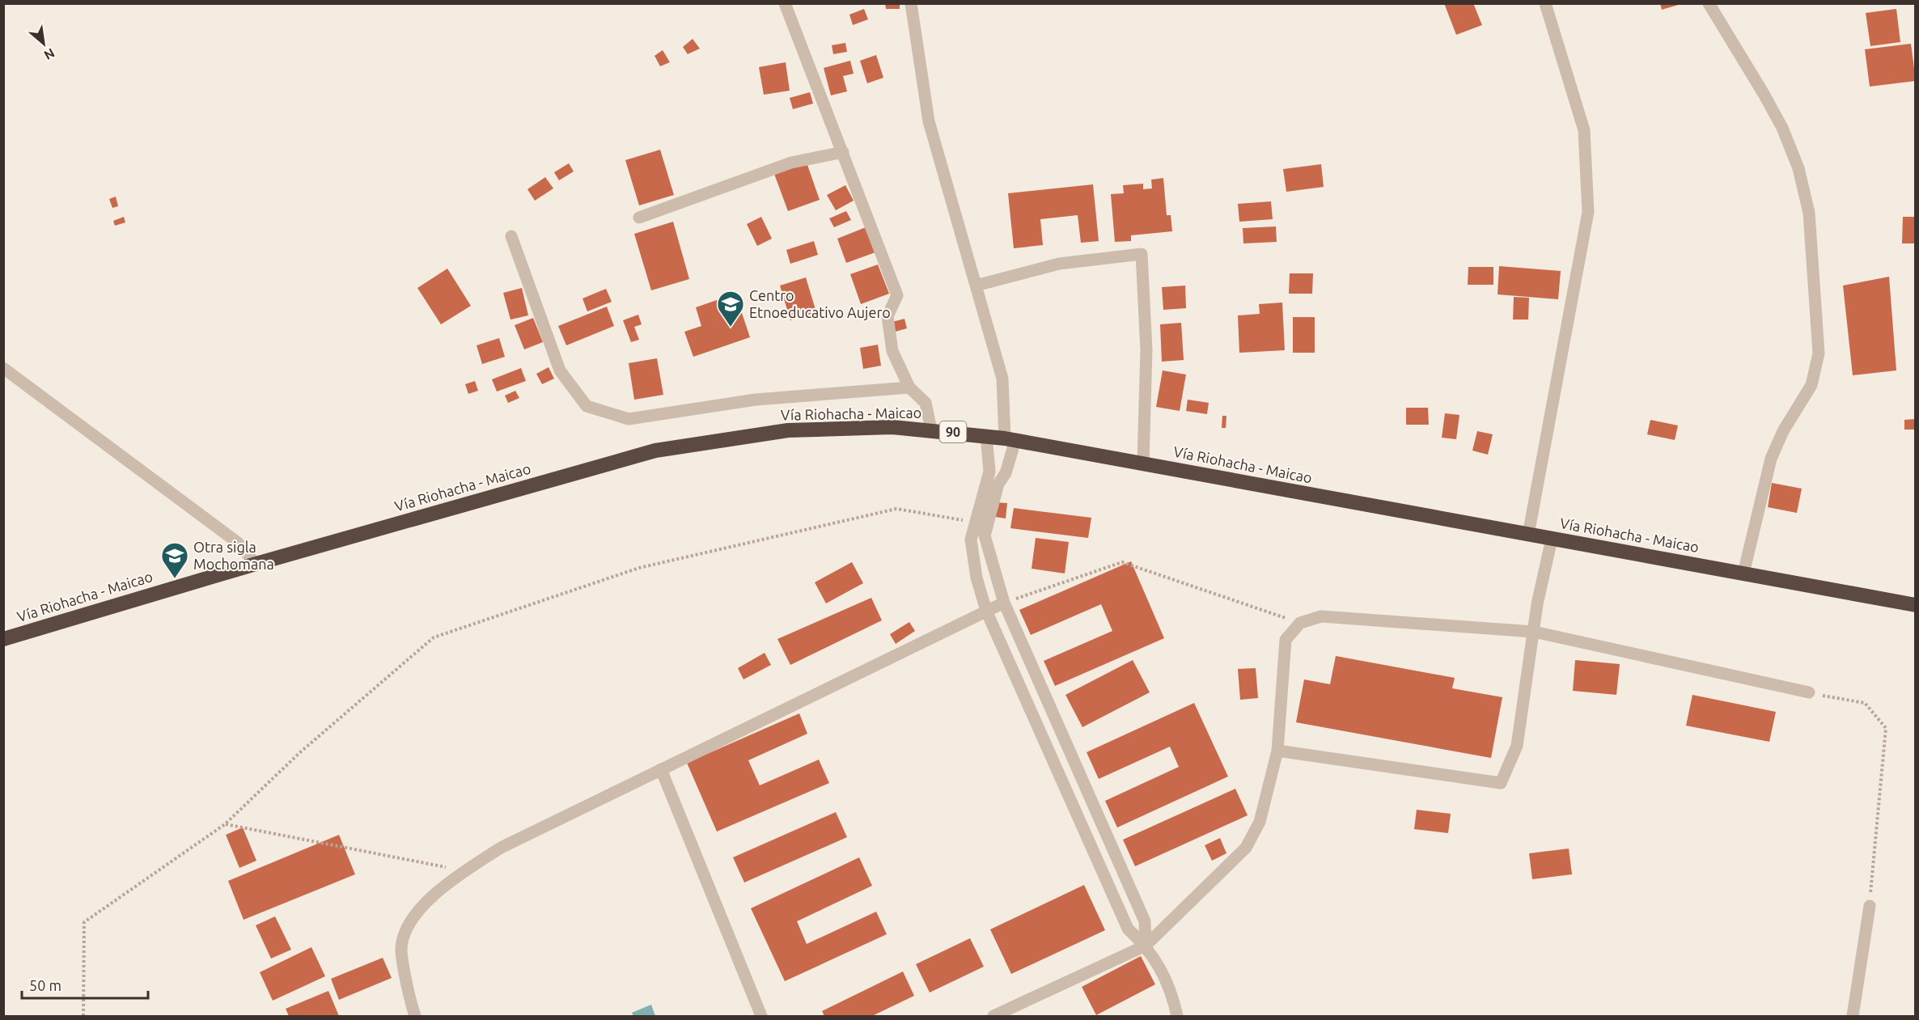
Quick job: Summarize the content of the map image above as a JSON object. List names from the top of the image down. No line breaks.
{"streets":{"highway":["Vía Riohacha - Maicao","90"]},"places":{"school or university":["Centro Etnoeducativo Aujero","Otra sigla Mochomana"]},"scale_bar":"50 m","north":"bottom right"}
